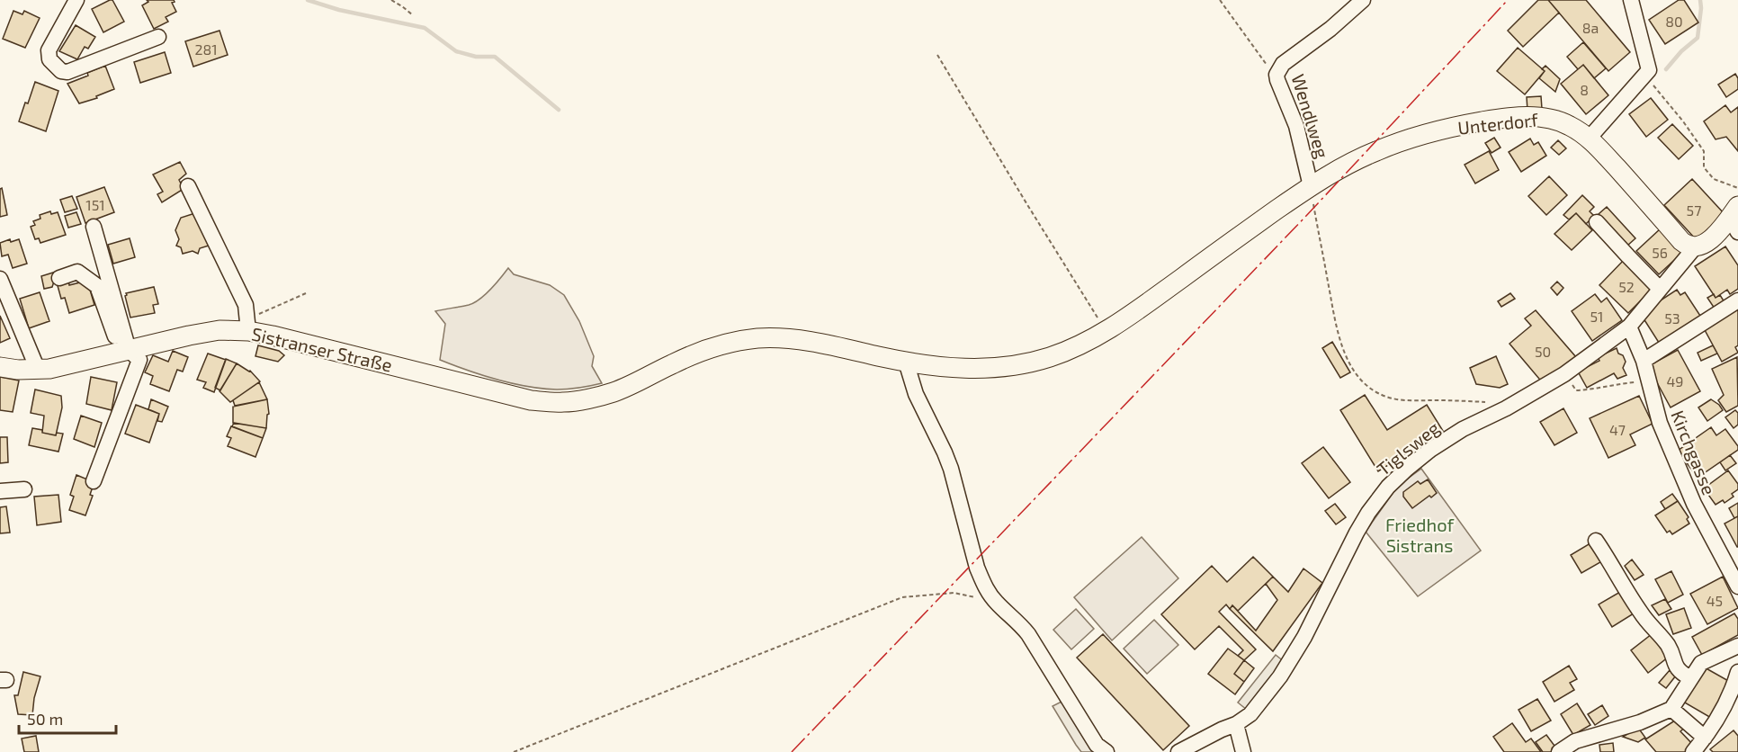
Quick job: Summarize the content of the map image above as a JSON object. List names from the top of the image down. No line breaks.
{"streets":{"main road":["Unterdorf","Sistranser Straße"],"street":["Wendlweg","Tiglsweg","Kirchgasse"]},"crossings":[["Wendlweg","Unterdorf"],["Unterdorf","Sistranser Straße"],["Unterdorf","Tiglsweg"],["Tiglsweg","Kirchgasse"]],"parks":["Friedhof Sistrans"],"house_numbers":["80","8a","281","8","151","57","56","52","51","53","50","49","47","45"],"scale_bar":"50 m"}
